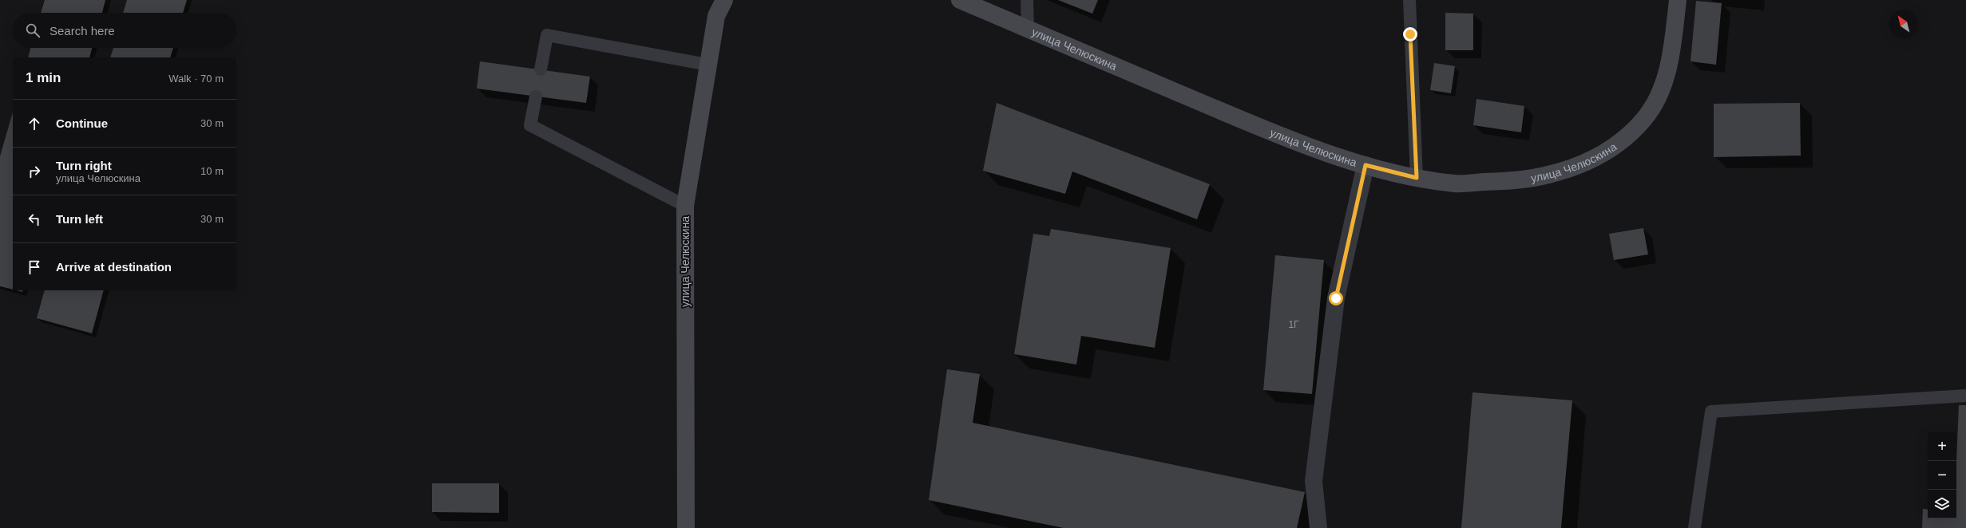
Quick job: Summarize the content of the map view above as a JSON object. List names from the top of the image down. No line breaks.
{"streets":{"street":["улица Челюскина"]},"house_numbers":["1Г"],"north":"top left","page":{"search":"Search here","heading":["1 min","Walk · 70 m"],"list":[["Continue","30 m"],["Turn right","улица Челюскина","10 m"],["Turn left","30 m"],"Arrive at destination"],"map_buttons":["+","−"]}}
